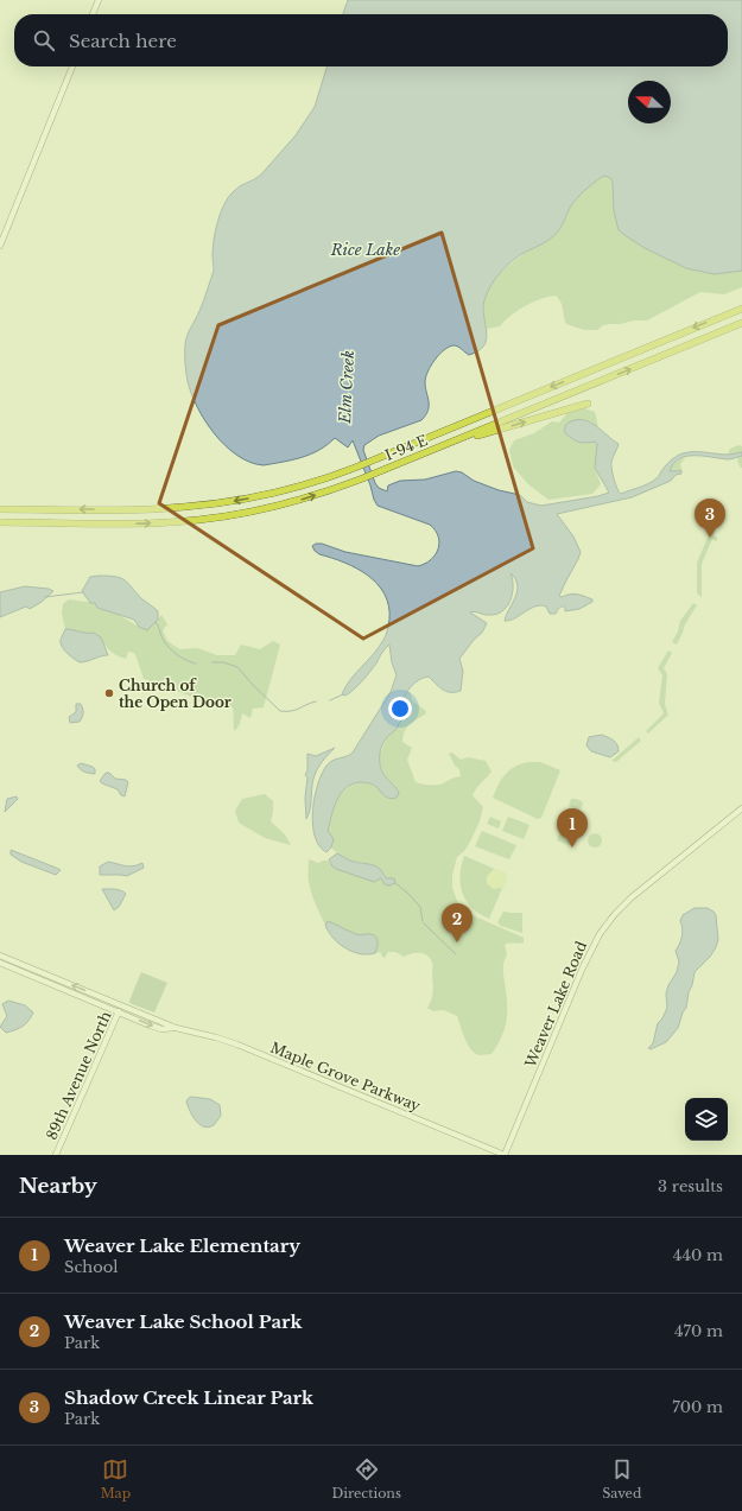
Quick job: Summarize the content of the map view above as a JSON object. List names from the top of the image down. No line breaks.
{"streets":{"highway":["I-94 E"],"main road":["Weaver Lake Road","89th Avenue North","Maple Grove Parkway"]},"crossings":[["Weaver Lake Road","Maple Grove Parkway"],["89th Avenue North","Maple Grove Parkway"]],"water":["Rice Lake","Elm Creek"],"places":["Church of the Open Door"],"north":"left","page":{"search":"Search here","pins":["3","1","2"],"heading":["Nearby","3 results"],"list":[{"mark":"1","name":"Weaver Lake Elementary","note":"School","value":"440 m"},{"mark":"2","name":"Weaver Lake School Park","note":"Park","value":"470 m"},{"mark":"3","name":"Shadow Creek Linear Park","note":"Park","value":"700 m"}],"nav":["Map","Directions","Saved"]}}
